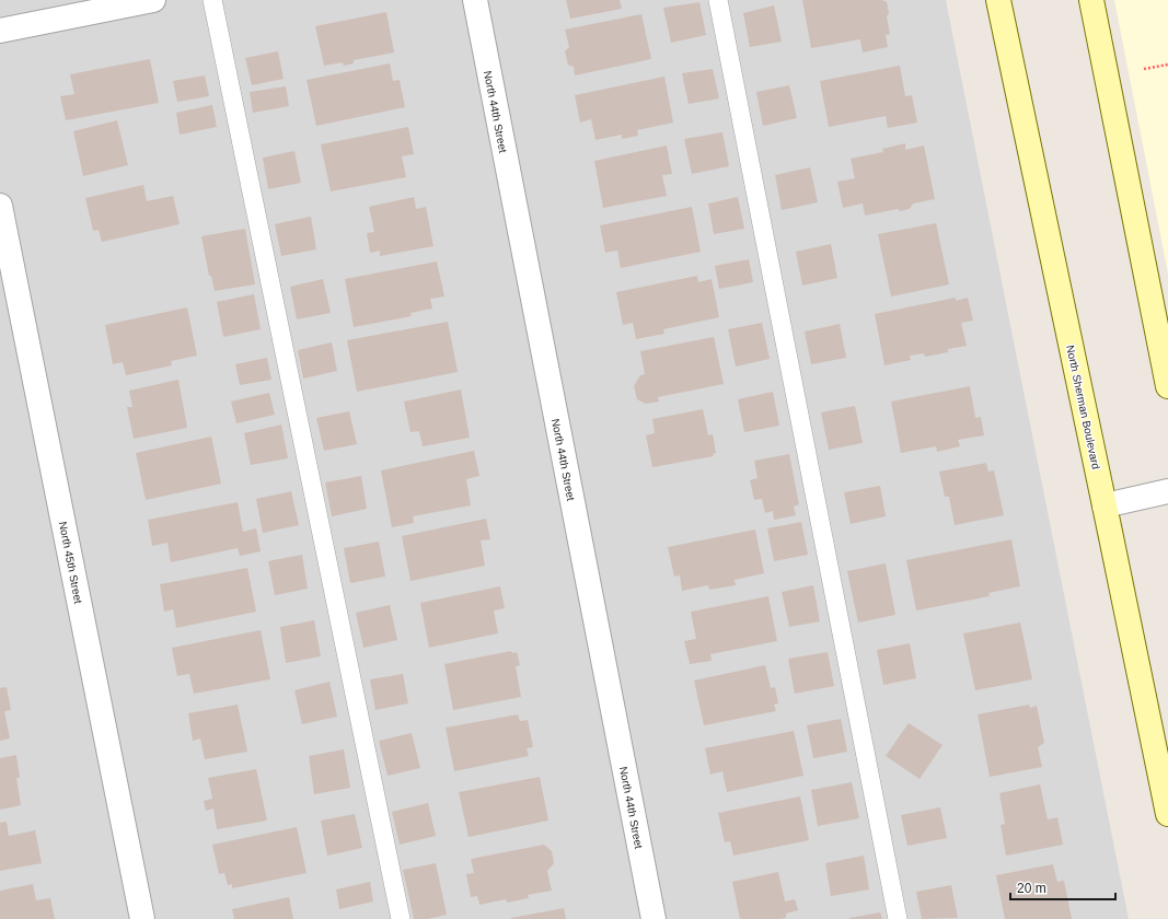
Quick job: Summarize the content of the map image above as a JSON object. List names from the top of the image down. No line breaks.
{"streets":{"main road":["North Sherman Boulevard"],"street":["North 44th Street","North 45th Street"]},"scale_bar":"20 m"}
